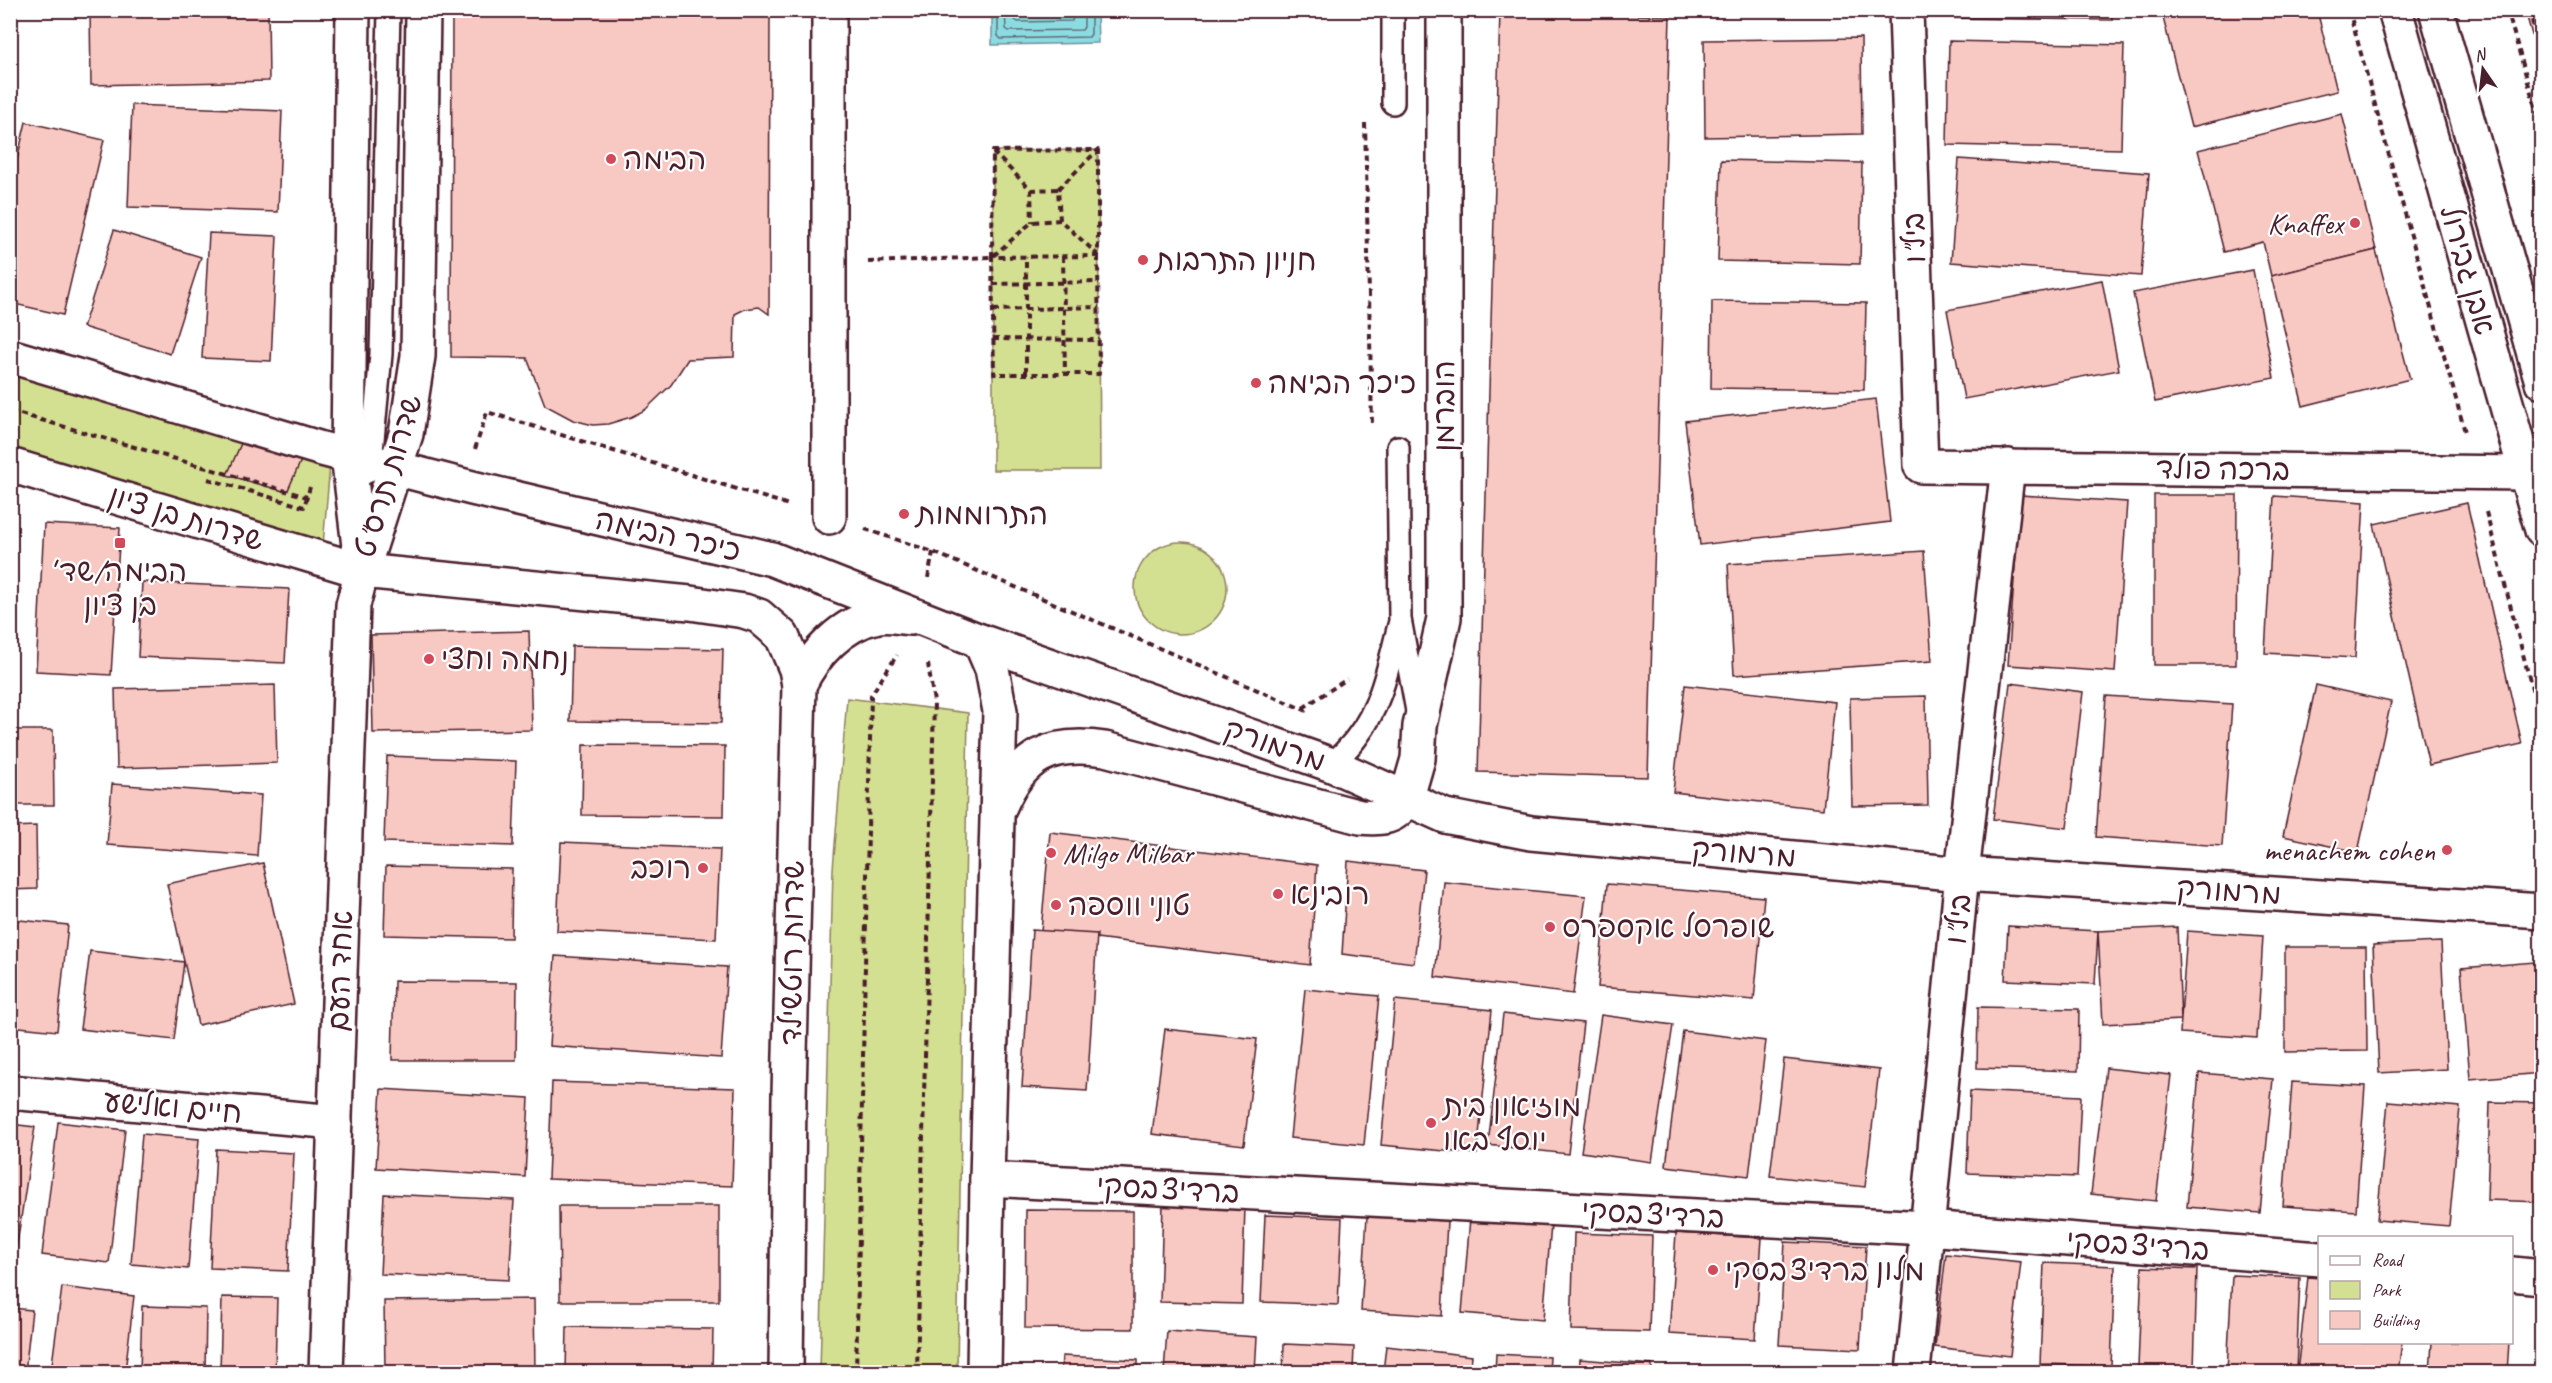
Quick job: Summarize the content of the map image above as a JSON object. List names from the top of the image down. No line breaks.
{"streets":{"street":["ביל\"ו","אבן גבירול","הוברמן","ברכה פולד","שדרות תרס\"ט","שדרות בן ציון","כיכר הבימה","מרמורק","שדרות רוטשילד","אחד העם","חיים ואלישע","ברדיצ'בסקי"]},"crossings":[["ביל\"ו","ברכה פולד"],["ביל\"ו","מרמורק"],["ביל\"ו","ברדיצ'בסקי"],["אבן גבירול","ברכה פולד"],["הוברמן","מרמורק"],["שדרות תרס\"ט","שדרות בן ציון"],["שדרות תרס\"ט","כיכר הבימה"],["שדרות תרס\"ט","אחד העם"],["שדרות בן ציון","כיכר הבימה"],["שדרות בן ציון","אחד העם"],["כיכר הבימה","מרמורק"],["כיכר הבימה","שדרות רוטשילד"],["כיכר הבימה","אחד העם"],["אחד העם","חיים ואלישע"]],"places":{"other":["הבימה","Knaffex","חניון התרבות","כיכר הבימה","התרוממות","נחמה וחצי","menachem cohen","Milgo Milbar","רוכב","רובינא","טוני ווספה","שופרסל אקספרס","מוזיאון בית יוסף באו","מלון ברדיצ'בסקי"],"transit":["הבימה/שד׳ בן ציון"]},"legend":["Road","Park","Building"],"north":"top"}
